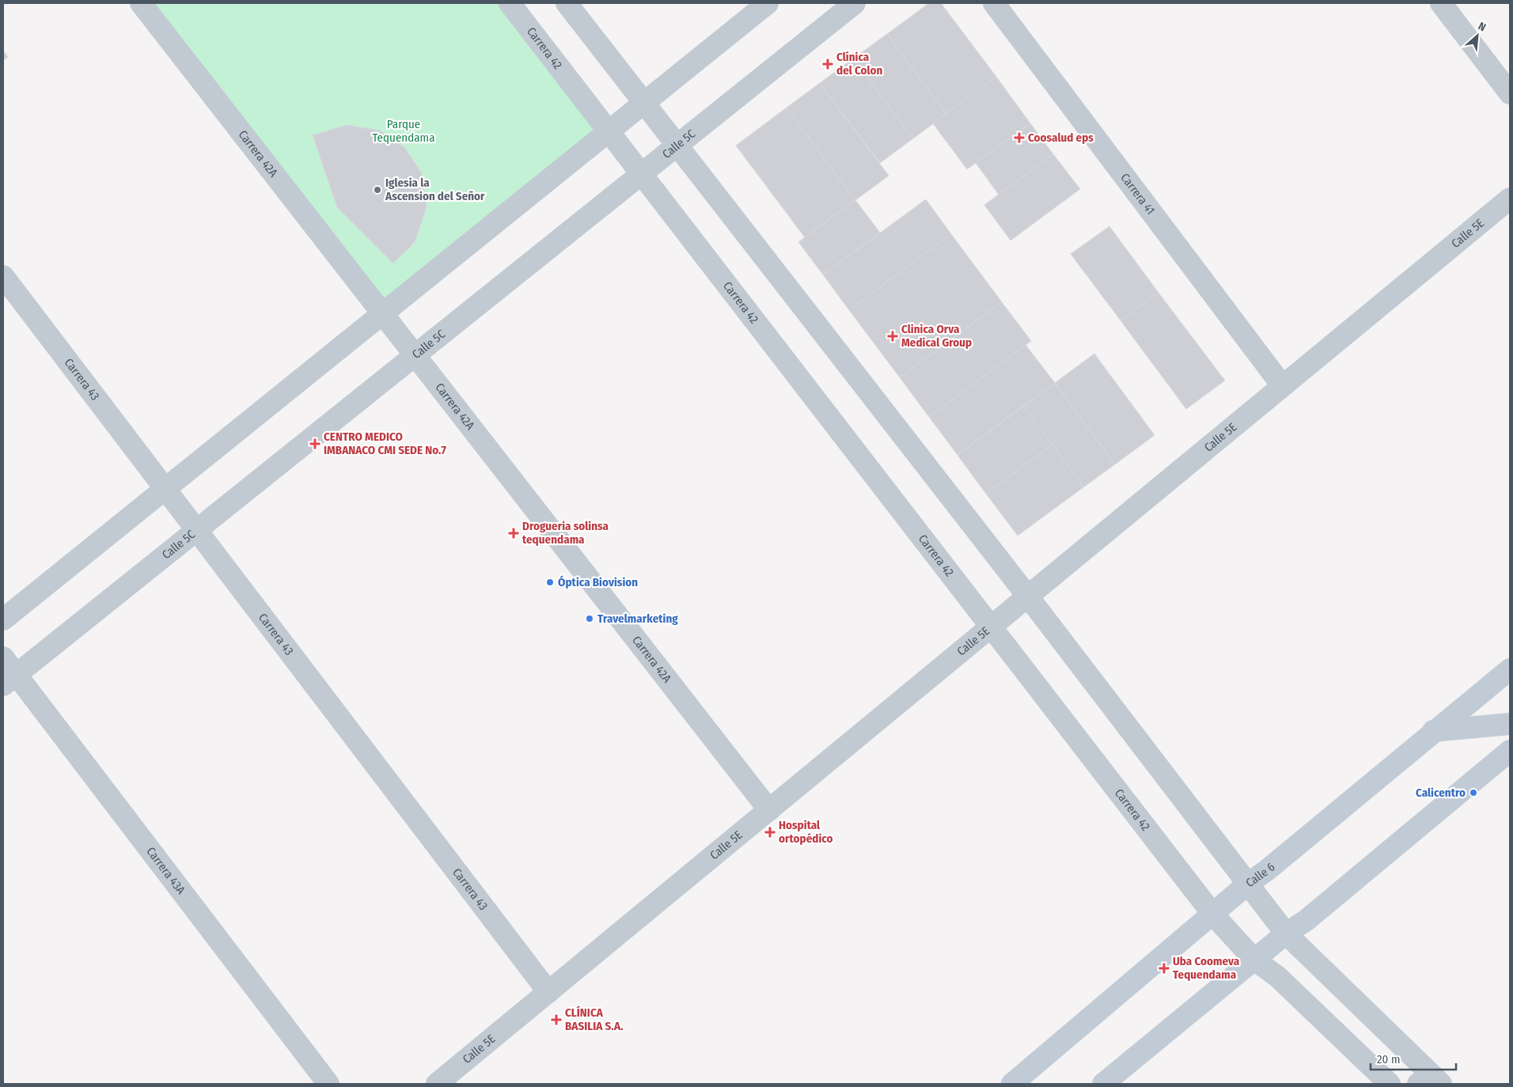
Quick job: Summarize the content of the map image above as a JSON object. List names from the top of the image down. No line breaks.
{"streets":{"main road":["Calle 6"],"street":["Carrera 42","Calle 5C","Carrera 42A","Carrera 41","Calle 5E","Carrera 43","Carrera 43A"]},"crossings":[["Carrera 42","Calle 5C"],["Carrera 42","Calle 5E"],["Carrera 42","Calle 6"],["Calle 5C","Carrera 42A"],["Calle 5C","Carrera 43"],["Calle 5C","Carrera 43A"],["Carrera 42A","Calle 5E"],["Carrera 41","Calle 5E"],["Calle 5E","Carrera 43"]],"parks":["Parque Tequendama"],"places":{"health":["Clínica del Colon","Coosalud eps","Clinica Orva Medical Group","CENTRO MEDICO IMBANACO CMI SEDE No.7","Drogueria solinsa tequendama","Hospital ortopédico","Uba Coomeva Tequendama","CLÍNICA BASILIA S.A."],"other":["Iglesia la Ascension del Señor","Óptica Biovision","Travelmarketing","Calicentro"]},"scale_bar":"20 m","north":"top right"}
